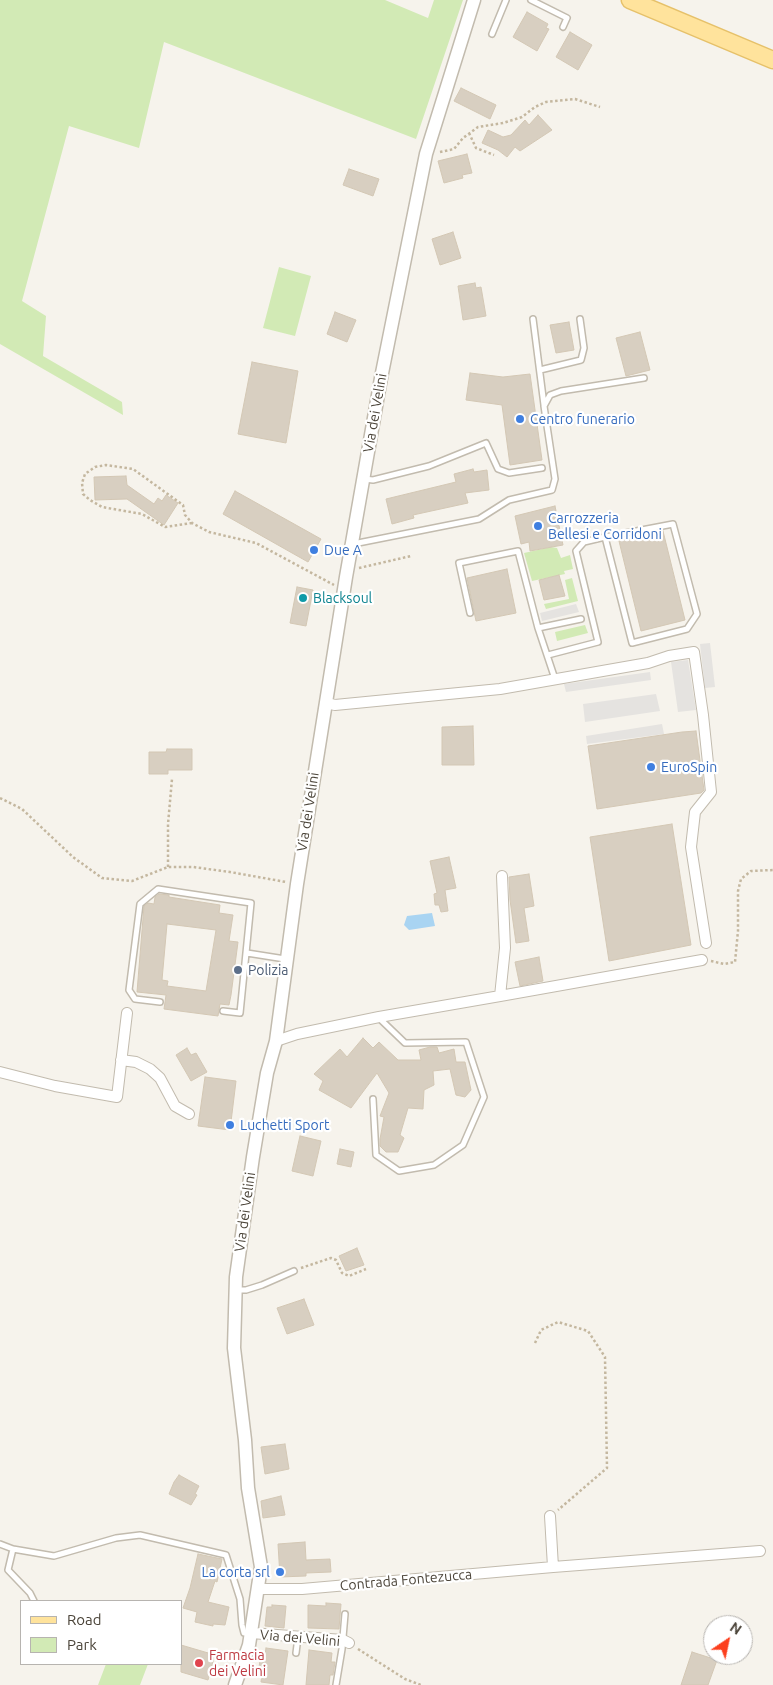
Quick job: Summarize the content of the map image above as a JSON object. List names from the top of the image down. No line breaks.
{"streets":{"street":["Via dei Velini","Contrada Fontezucca"]},"crossings":[["Via dei Velini","Contrada Fontezucca"]],"places":["Centro funerario","Carrozzeria Bellesi e Corridoni","Due A","Blacksoul","EuroSpin","Polizia","Luchetti Sport","La corta srl","Farmacia dei Velini"],"legend":["Road","Park"],"north":"top right"}
